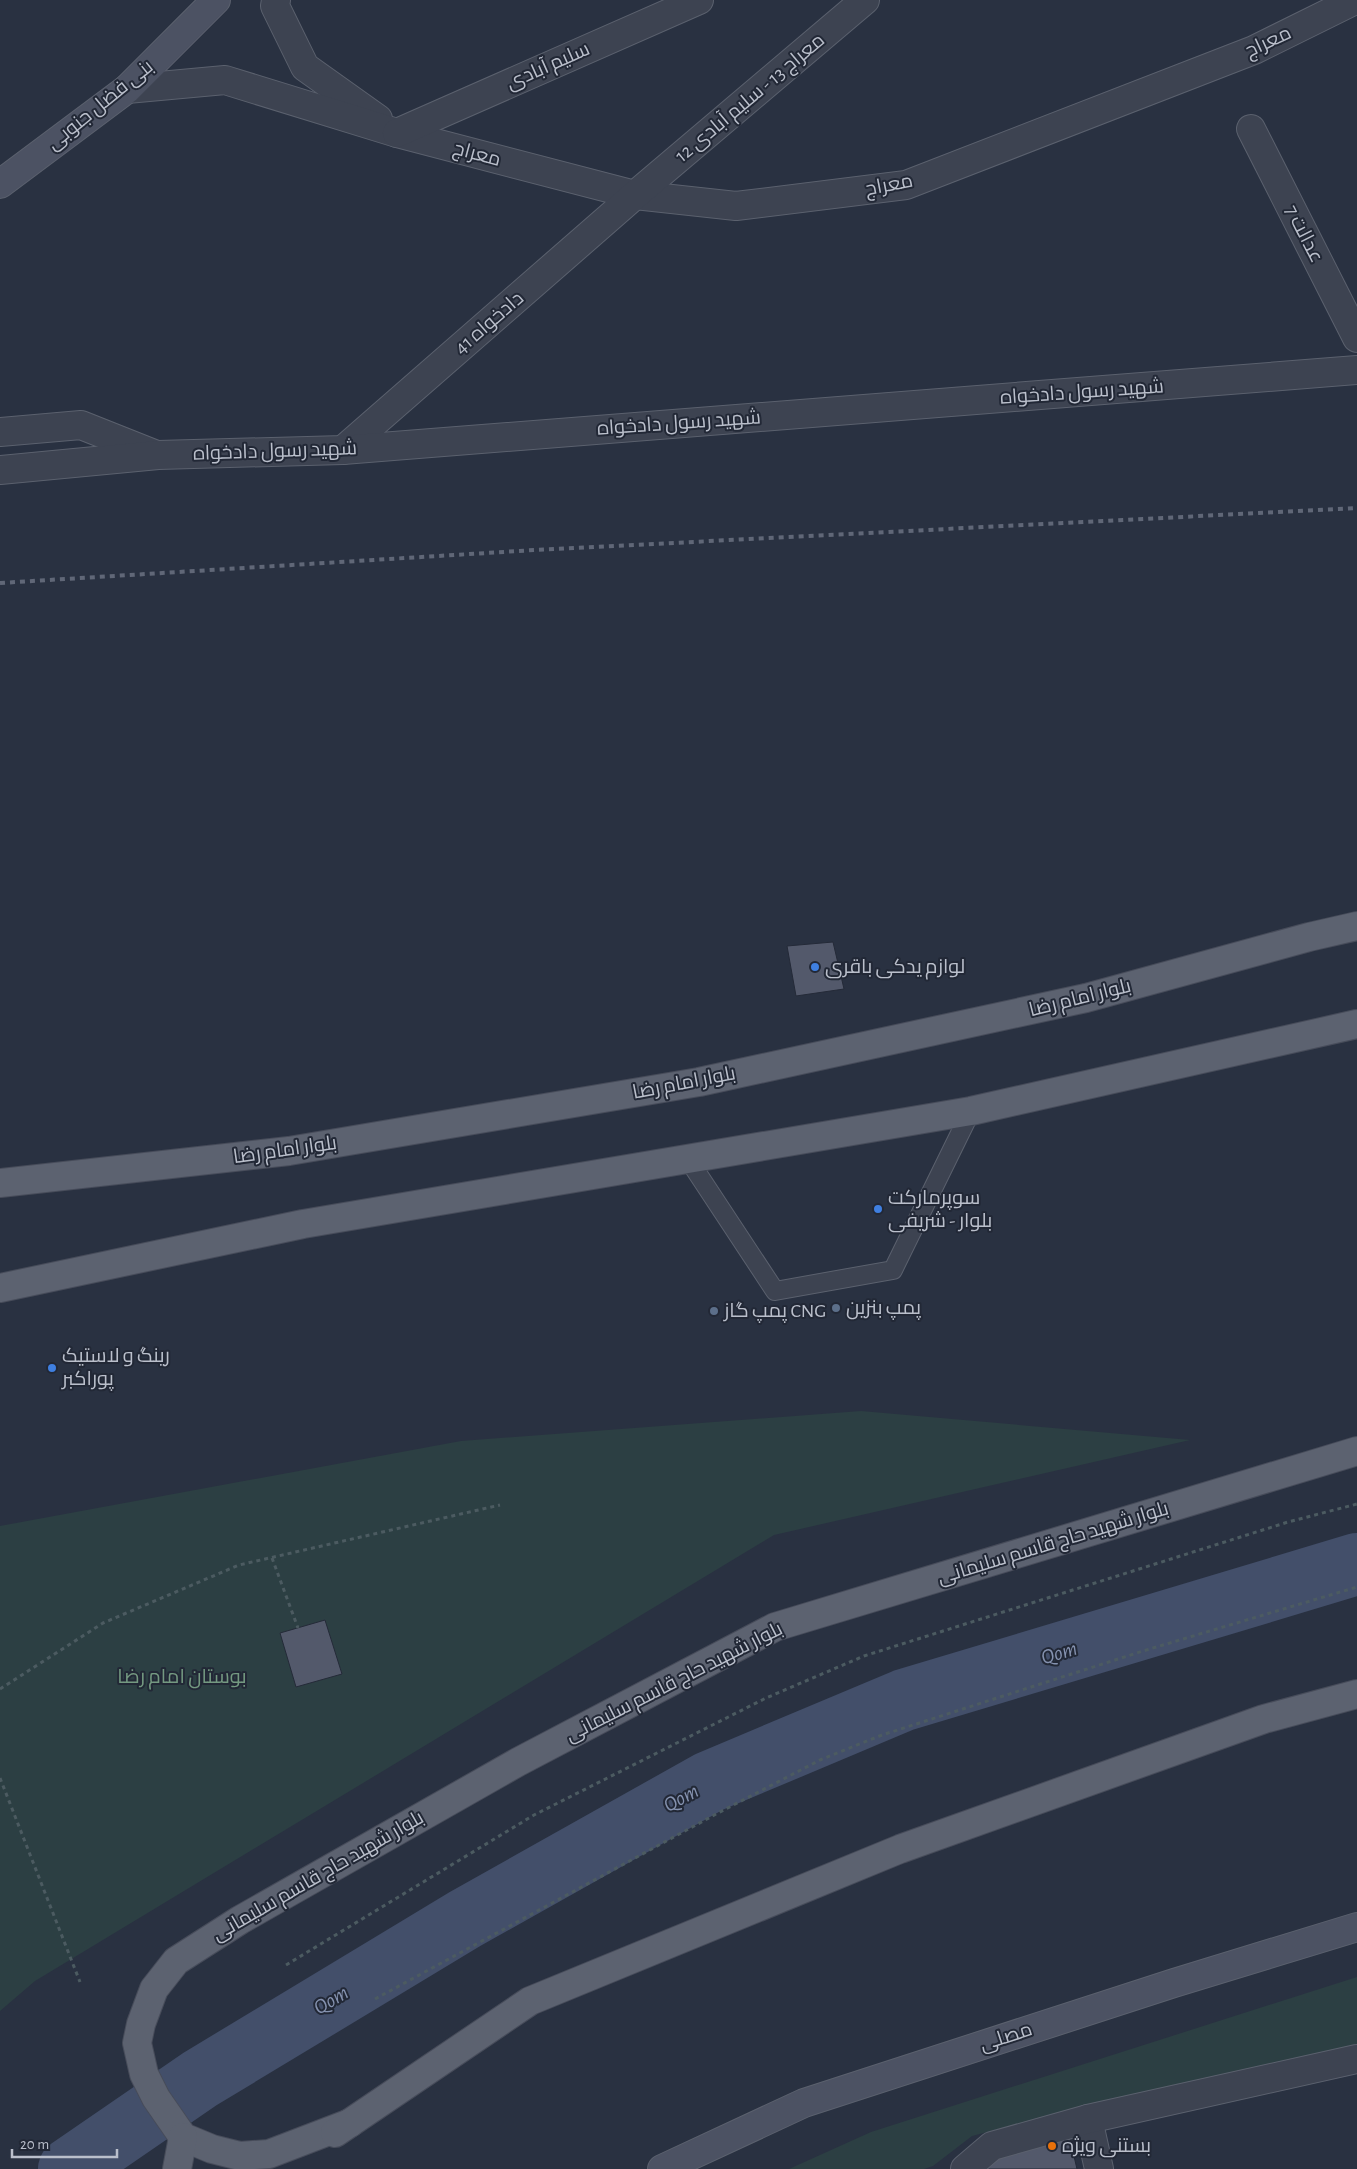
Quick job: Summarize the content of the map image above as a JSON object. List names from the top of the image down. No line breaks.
{"streets":{"main road":["بنی فضل جنوبی","بلوار امام رضا","بلوار شهید حاج قاسم سلیمانی","مصلی"],"street":["معراج","سلیم آبادی","معراج 13 - سلیم آبادی 12","عدالت 7","دادخواه 41","شهید رسول دادخواه"]},"crossings":[["معراج","سلیم آبادی"],["معراج","معراج 13 - سلیم آبادی 12"],["معراج","بنی فضل جنوبی"],["معراج","دادخواه 41"],["معراج 13 - سلیم آبادی 12","دادخواه 41"],["دادخواه 41","شهید رسول دادخواه"]],"water":["Qom"],"parks":["بوستان امام رضا"],"places":["لوازم یدکی باقری","سوپرمارکت بلوار - شریفی","پمپ بنزین","پمپ گاز CNG","رینگ و لاستیک پوراکبر","بستنی ویژه"],"scale_bar":"20 m"}
